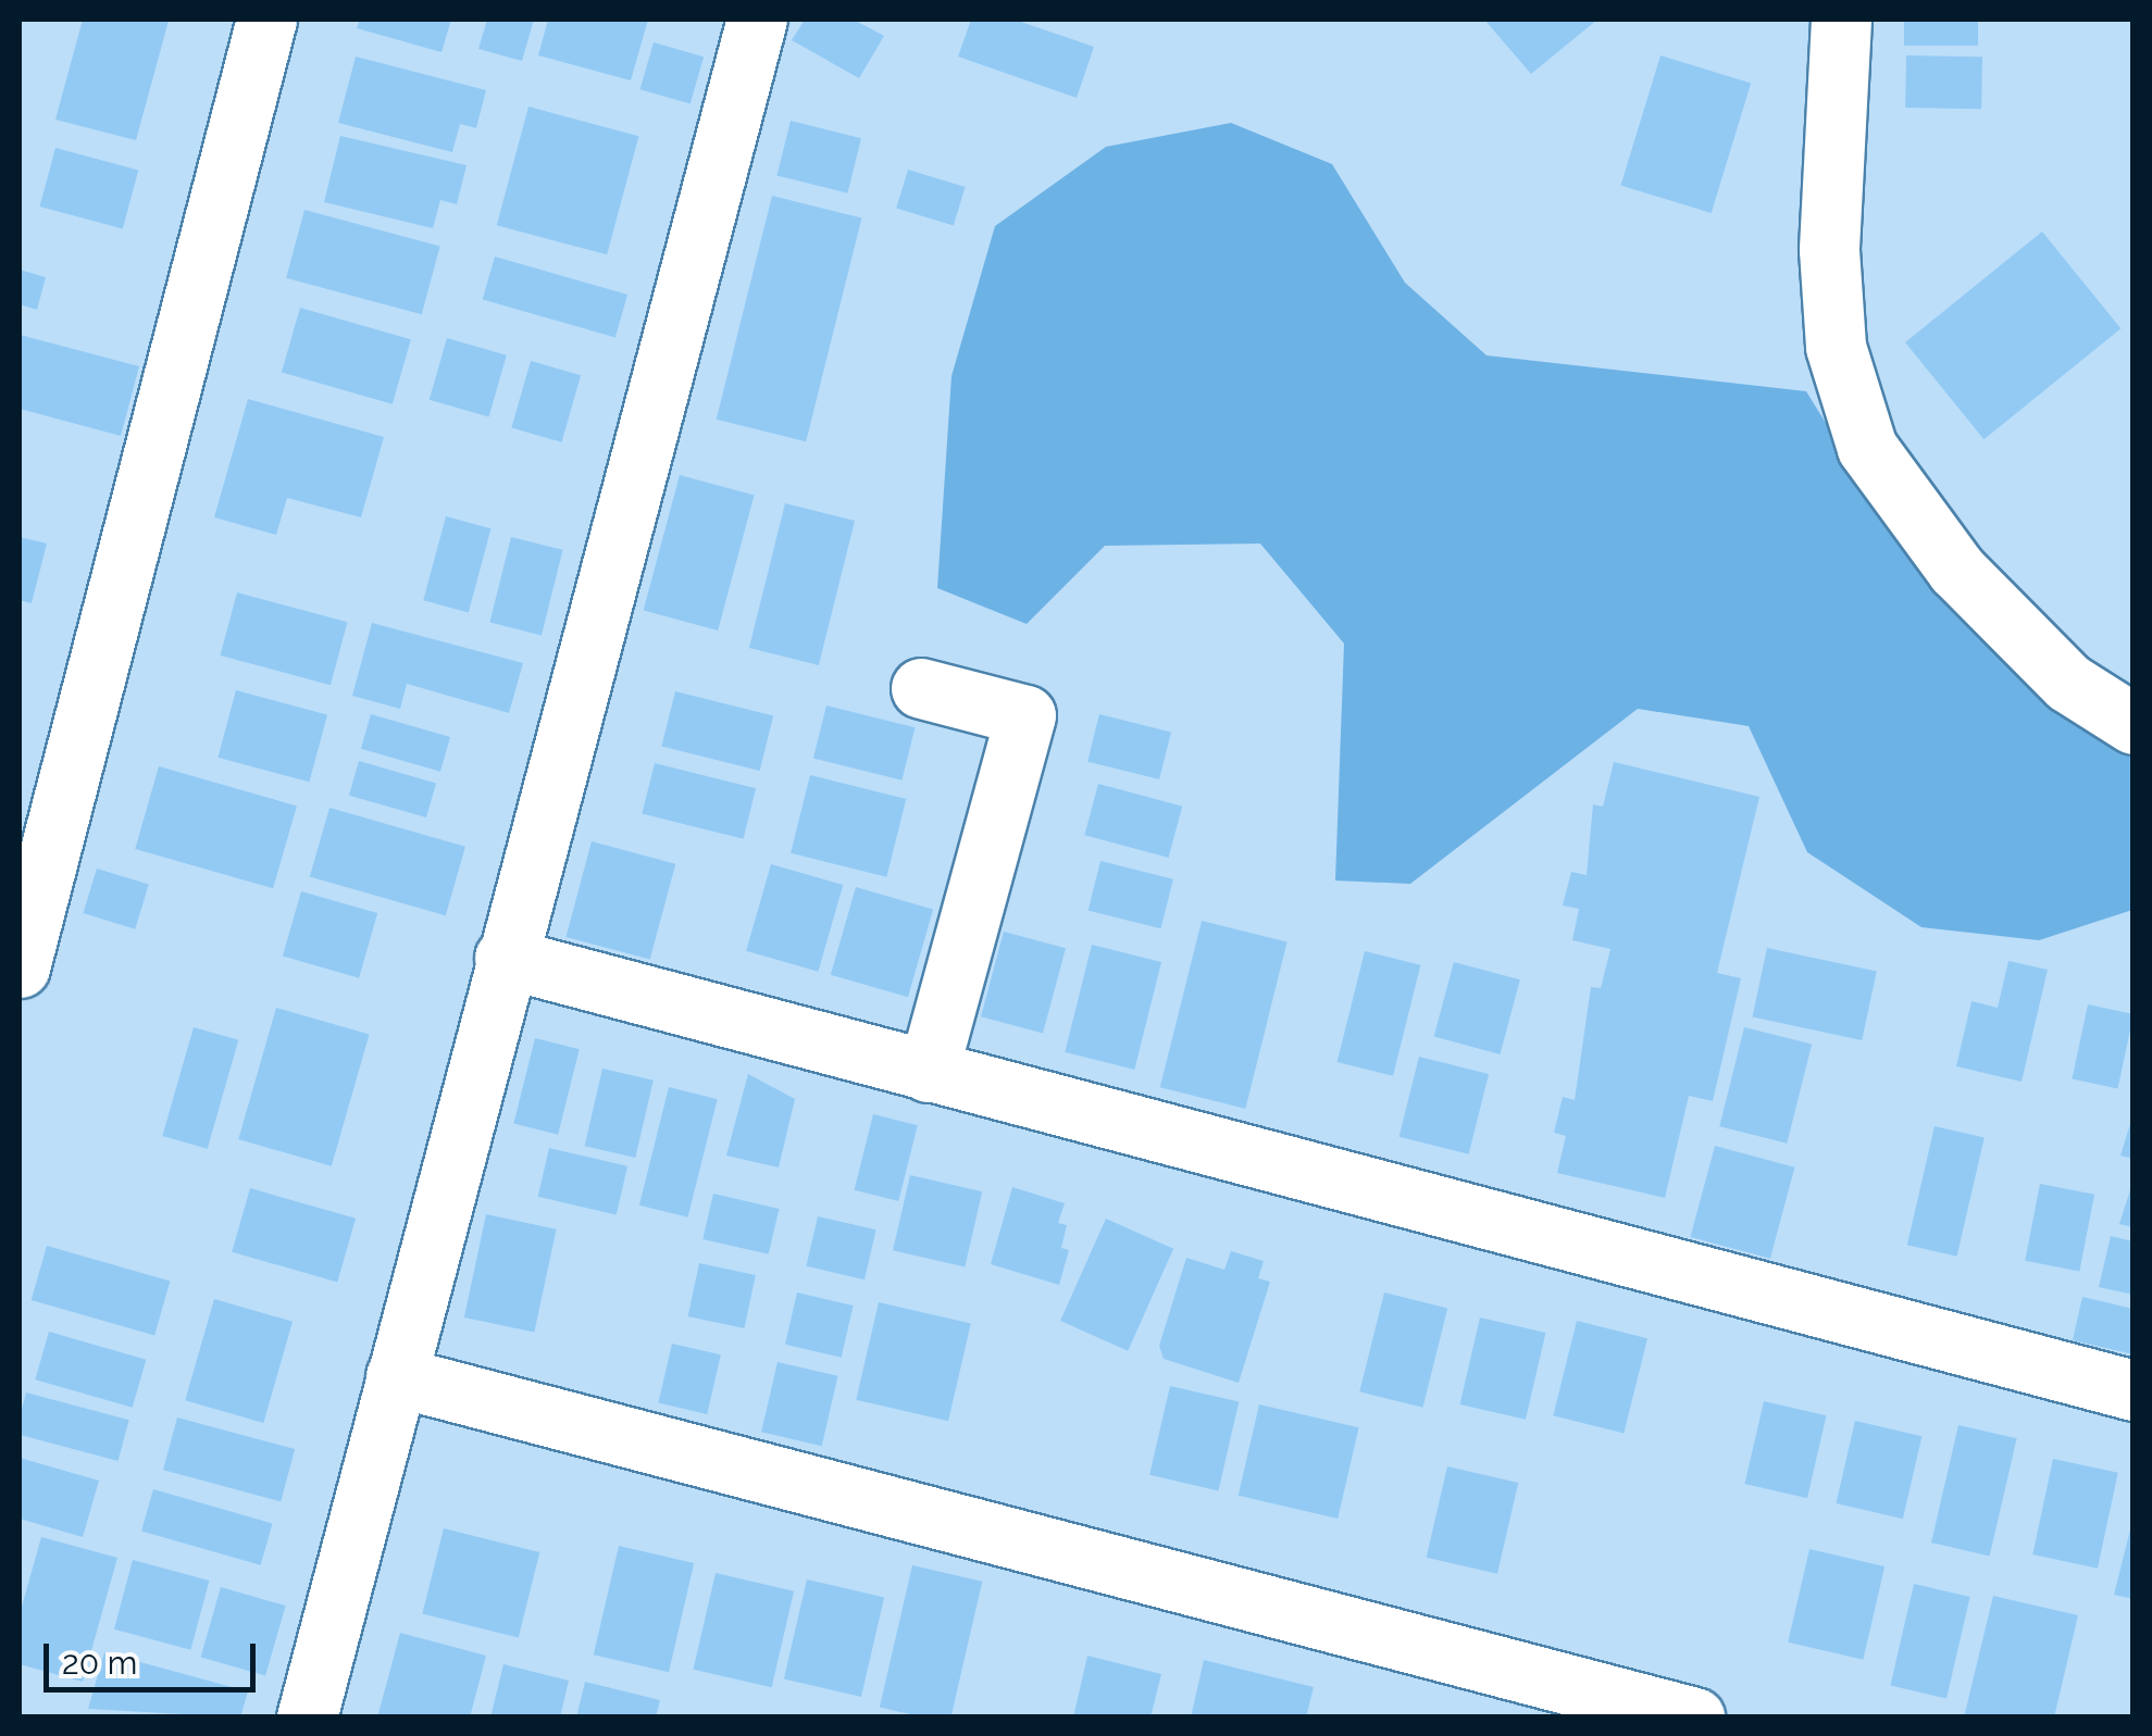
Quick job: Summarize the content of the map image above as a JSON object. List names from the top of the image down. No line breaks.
{"scale_bar":"20 m"}
